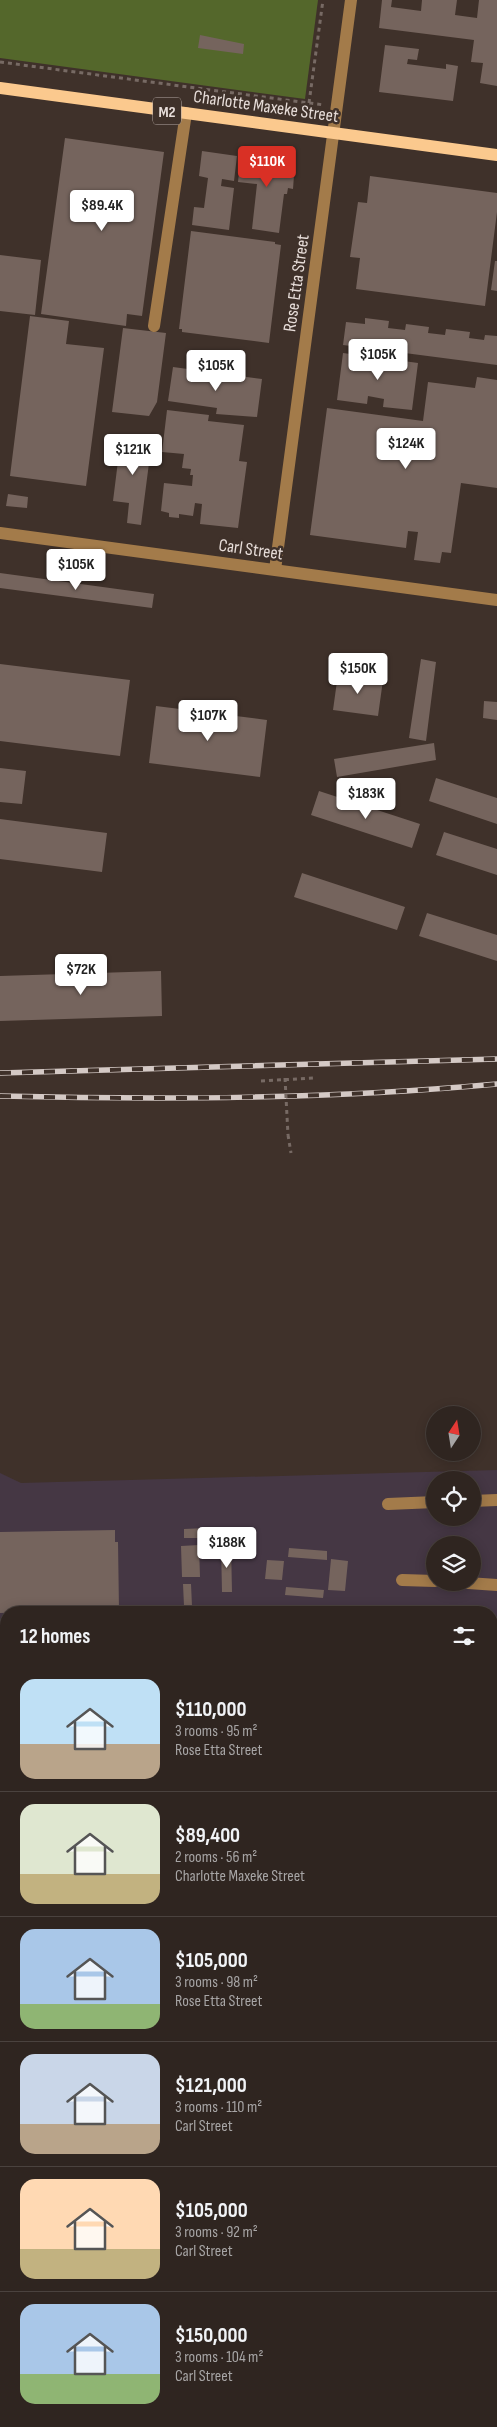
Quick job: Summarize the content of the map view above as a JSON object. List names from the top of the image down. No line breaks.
{"streets":{"main road":["Charlotte Maxeke Street","M2"],"street":["Rose Etta Street","Carl Street"]},"crossings":[["Charlotte Maxeke Street","Rose Etta Street"],["Rose Etta Street","Carl Street"]],"north":"top","page":{"price":["$110K","$89.4K","$105K","$105K","$124K","$121K","$105K","$150K","$107K","$183K","$72K","$188K"],"heading":"12 homes","list":[{"name":"$110,000","note":"3 rooms · 95 m² · Rose Etta Street"},{"name":"$89,400","note":"2 rooms · 56 m² · Charlotte Maxeke Street"},{"name":"$105,000","note":"3 rooms · 98 m² · Rose Etta Street"},{"name":"$121,000","note":"3 rooms · 110 m² · Carl Street"},{"name":"$105,000","note":"3 rooms · 92 m² · Carl Street"},{"name":"$150,000","note":"3 rooms · 104 m² · Carl Street"}]}}
